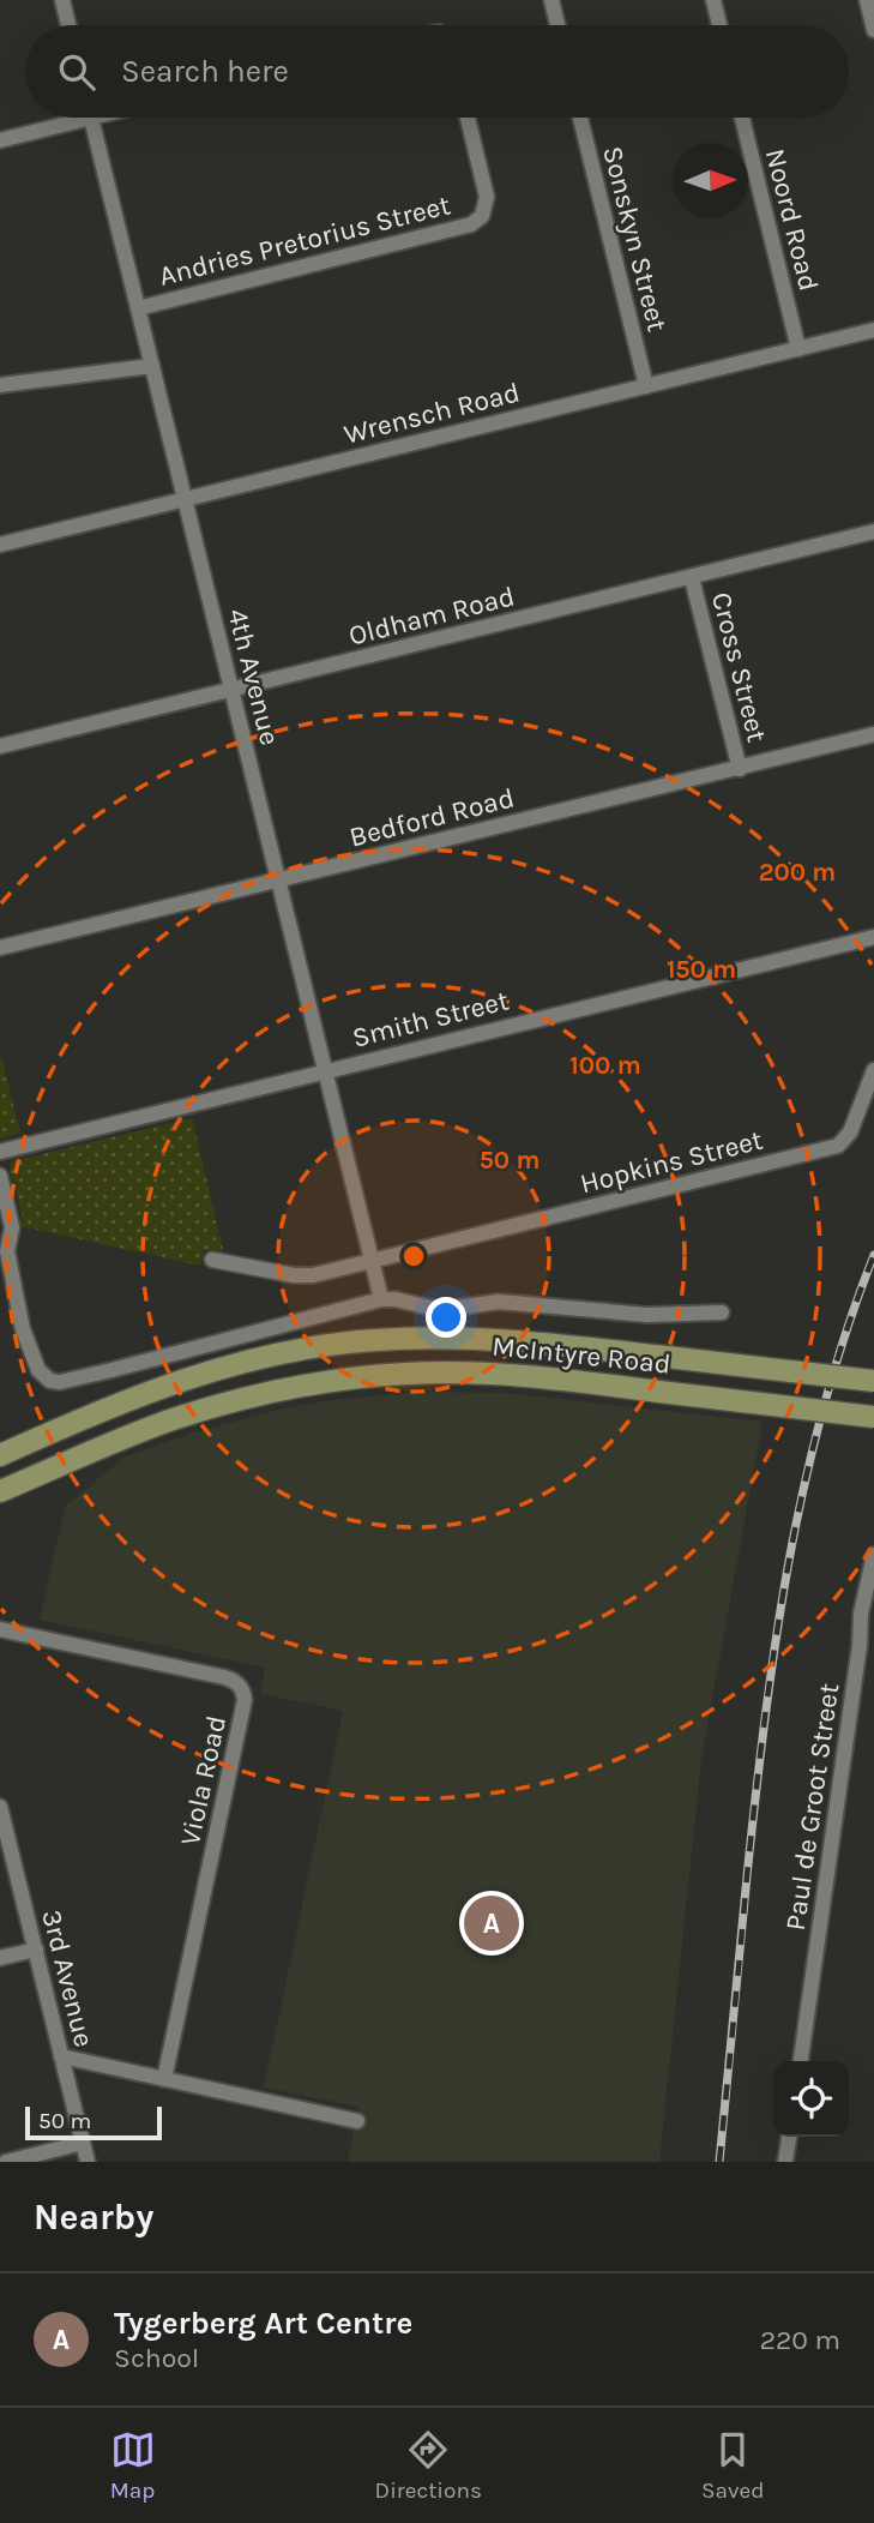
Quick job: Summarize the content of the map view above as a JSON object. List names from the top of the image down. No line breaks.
{"streets":{"main road":["McIntyre Road"],"street":["Noord Road","Sonskyn Street","Andries Pretorius Street","Wrensch Road","Oldham Road","Cross Street","4th Avenue","Bedford Road","Smith Street","Hopkins Street","Viola Road","Paul de Groot Street","3rd Avenue"]},"crossings":[["Noord Road","Wrensch Road"],["Sonskyn Street","Wrensch Road"],["Andries Pretorius Street","4th Avenue"],["Wrensch Road","4th Avenue"],["Oldham Road","Cross Street"],["Oldham Road","4th Avenue"],["Cross Street","Bedford Road"],["4th Avenue","Bedford Road"],["4th Avenue","Smith Street"],["4th Avenue","Hopkins Street"]],"scale_bar":"50 m","north":"right","page":{"search":"Search here","pins":"A","scale":"50 m","heading":"Nearby","list":[{"mark":"A","name":"Tygerberg Art Centre","note":"School","value":"220 m"}],"nav":["Map","Directions","Saved"]},"rings":["200 m","150 m","100 m","50 m"]}
